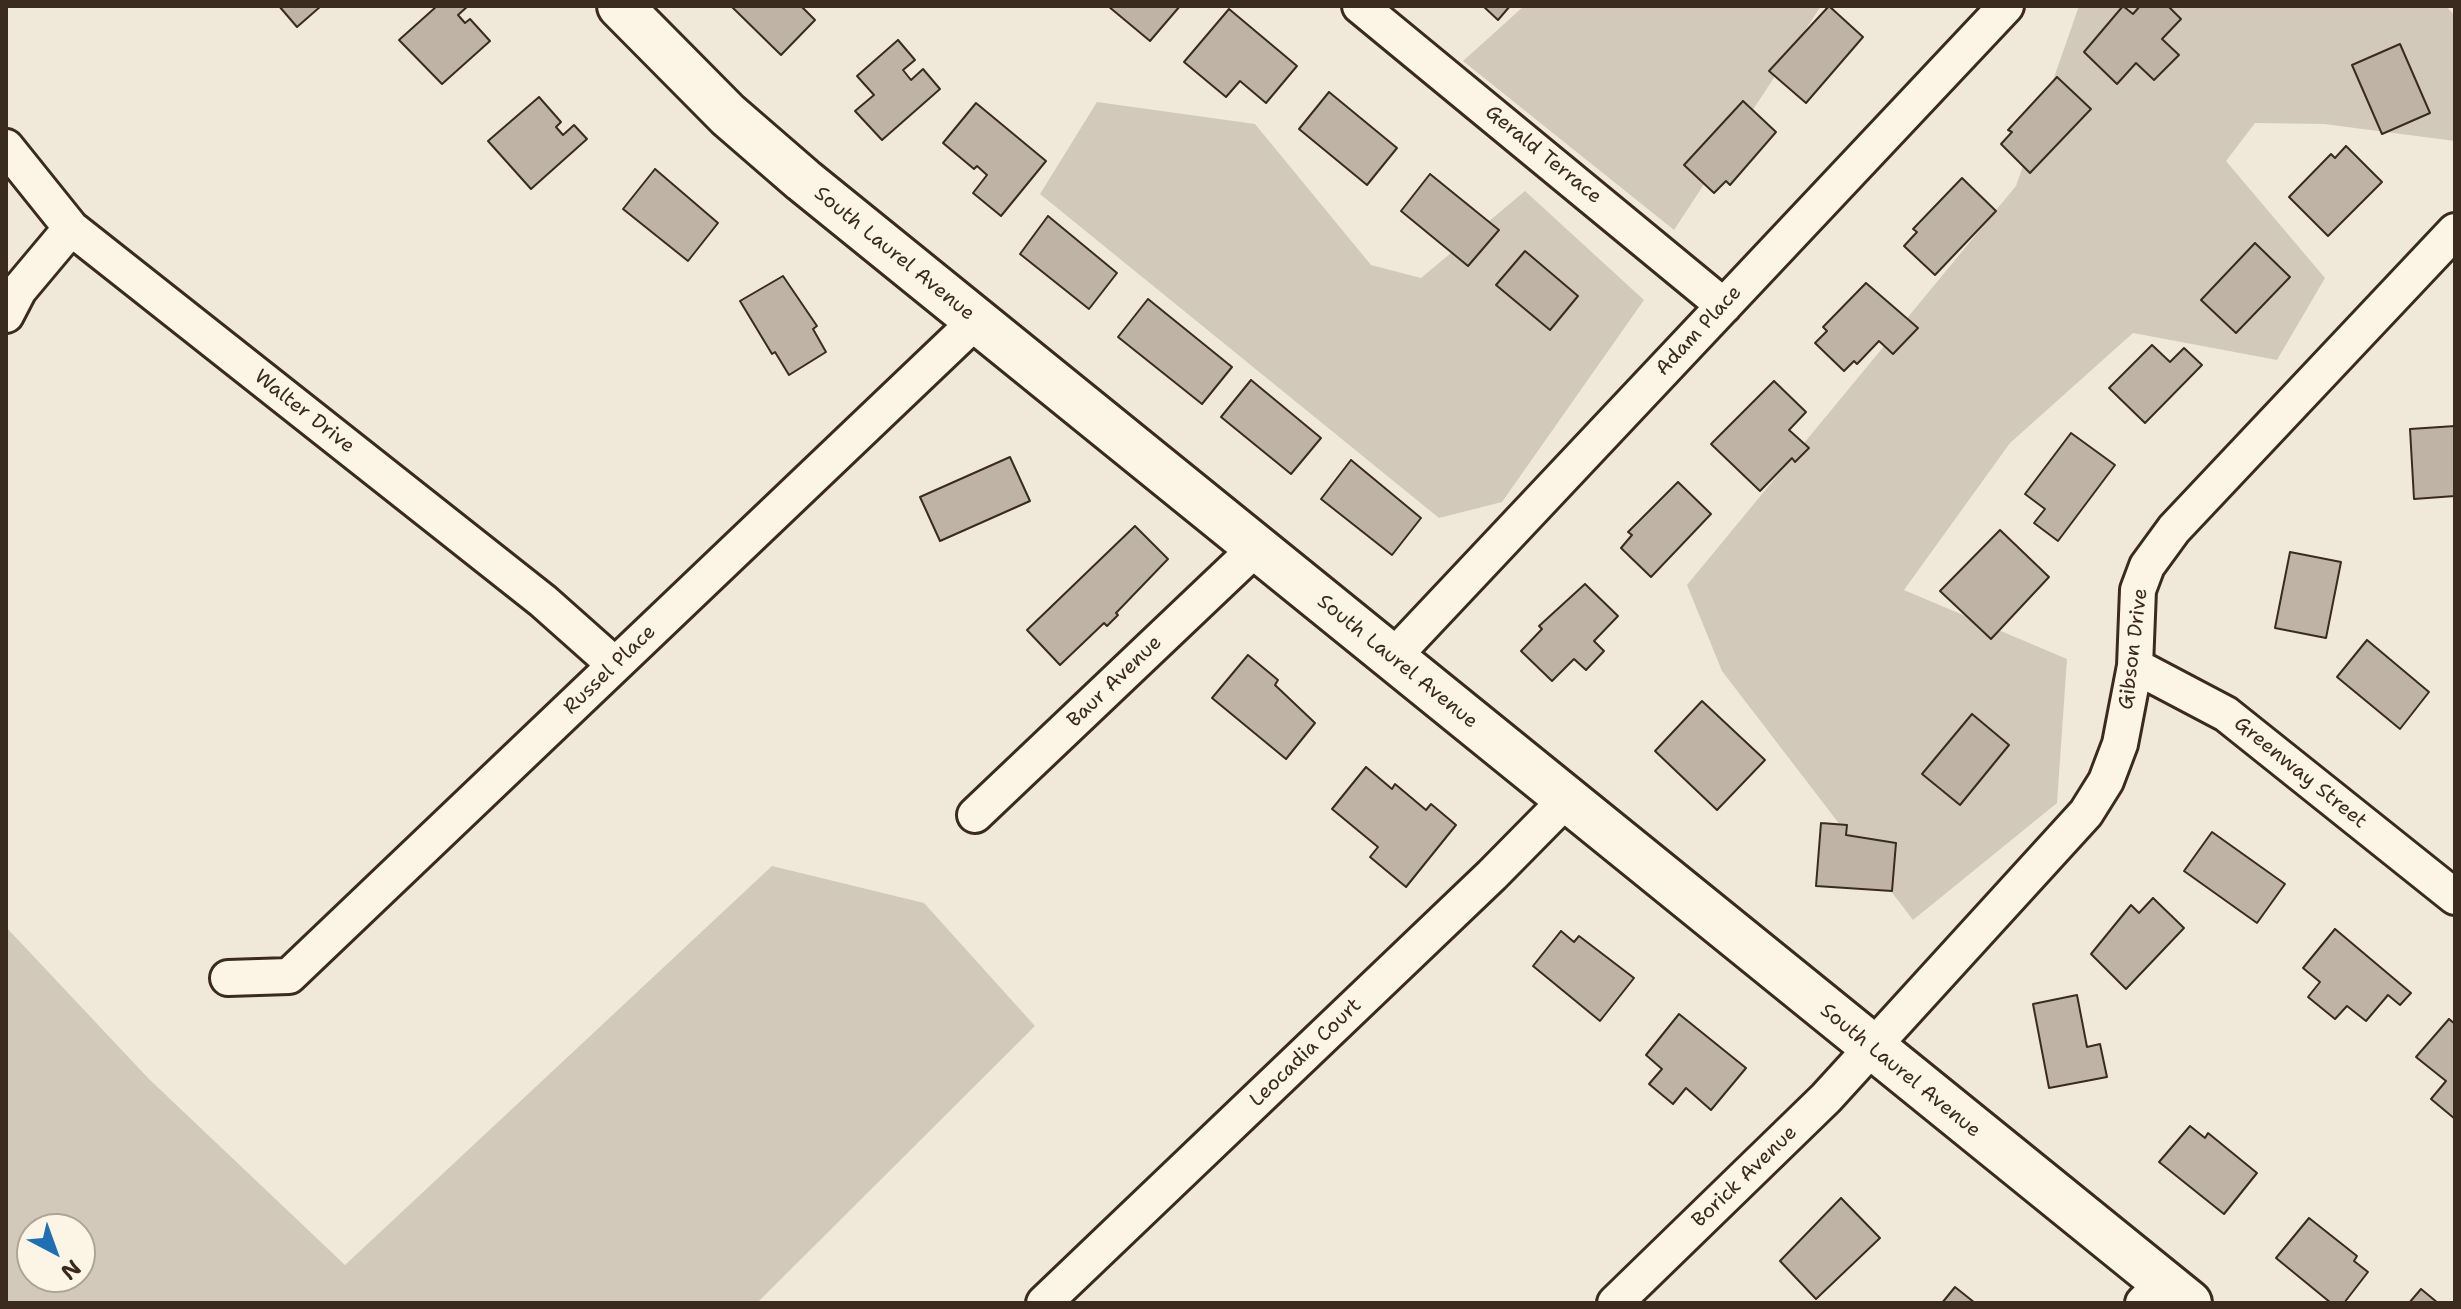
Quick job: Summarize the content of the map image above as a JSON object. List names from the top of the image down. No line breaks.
{"streets":{"street":["Gerald Terrace","South Laurel Avenue","Adam Place","Walter Drive","Gibson Drive","Russel Place","Baur Avenue","Greenway Street","Leocadia Court","Borick Avenue"]},"crossings":[["Gerald Terrace","Adam Place"],["South Laurel Avenue","Adam Place"],["South Laurel Avenue","Gibson Drive"],["South Laurel Avenue","Russel Place"],["South Laurel Avenue","Baur Avenue"],["South Laurel Avenue","Leocadia Court"],["South Laurel Avenue","Borick Avenue"],["Walter Drive","Russel Place"],["Gibson Drive","Greenway Street"],["Gibson Drive","Borick Avenue"]],"north":"bottom right"}
